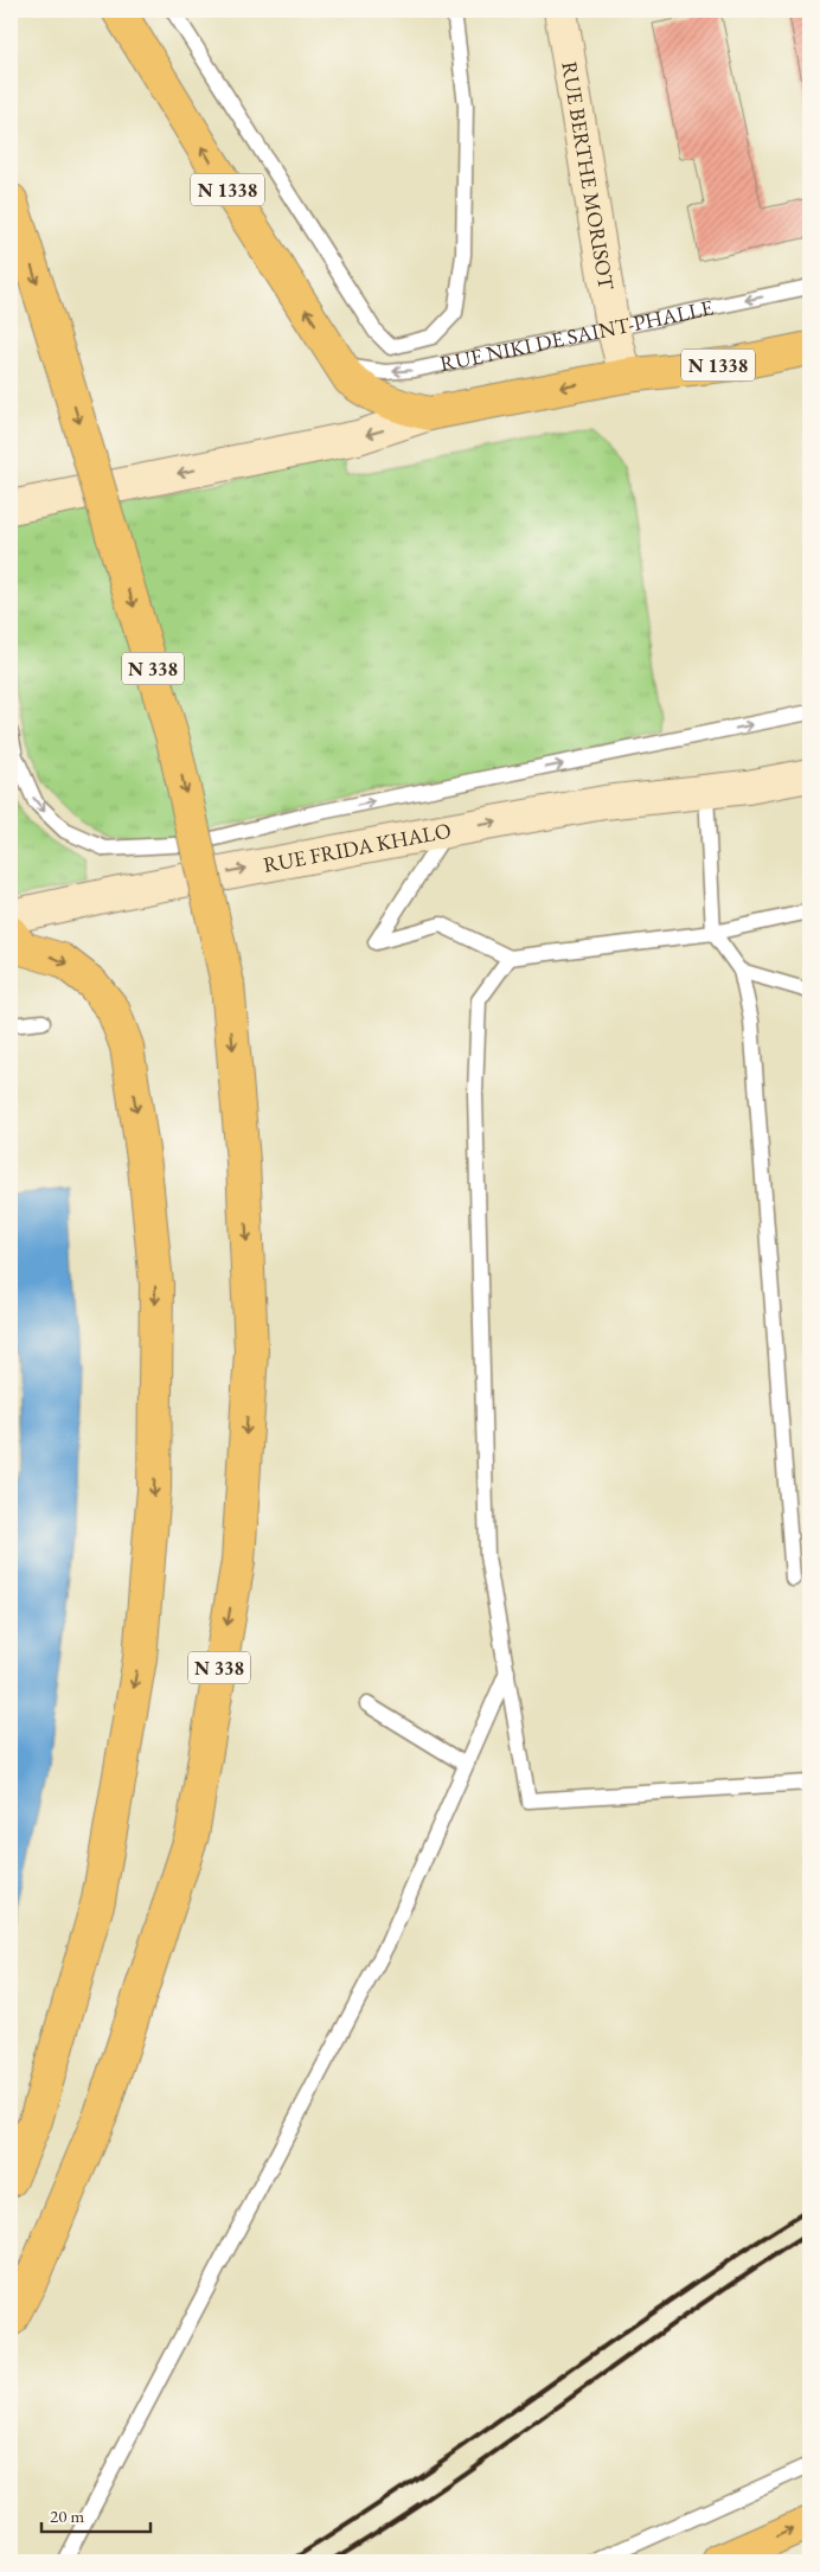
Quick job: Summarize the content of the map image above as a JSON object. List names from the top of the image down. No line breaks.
{"streets":{"highway":["N 1338","N 338"],"main road":["RUE BERTHE MORISOT","RUE FRIDA KHALO"],"lane":["RUE NIKI DE SAINT-PHALLE"]},"crossings":[["RUE BERTHE MORISOT","N 1338"],["RUE BERTHE MORISOT","RUE NIKI DE SAINT-PHALLE"],["N 1338","RUE NIKI DE SAINT-PHALLE"]],"one_way":["RUE NIKI DE SAINT-PHALLE","RUE FRIDA KHALO"],"scale_bar":"20 m"}
